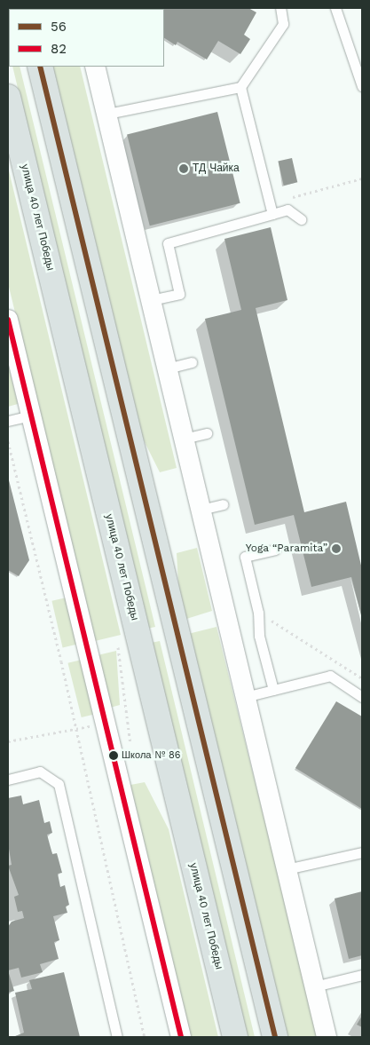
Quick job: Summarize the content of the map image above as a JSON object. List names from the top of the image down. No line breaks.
{"streets":{"main road":["улица 40 лет Победы"]},"places":["ТД Чайка","Yoga “Paramita”","Школа № 86"],"lines":["transit line 56","transit line 82"],"legend":["56","82"]}
